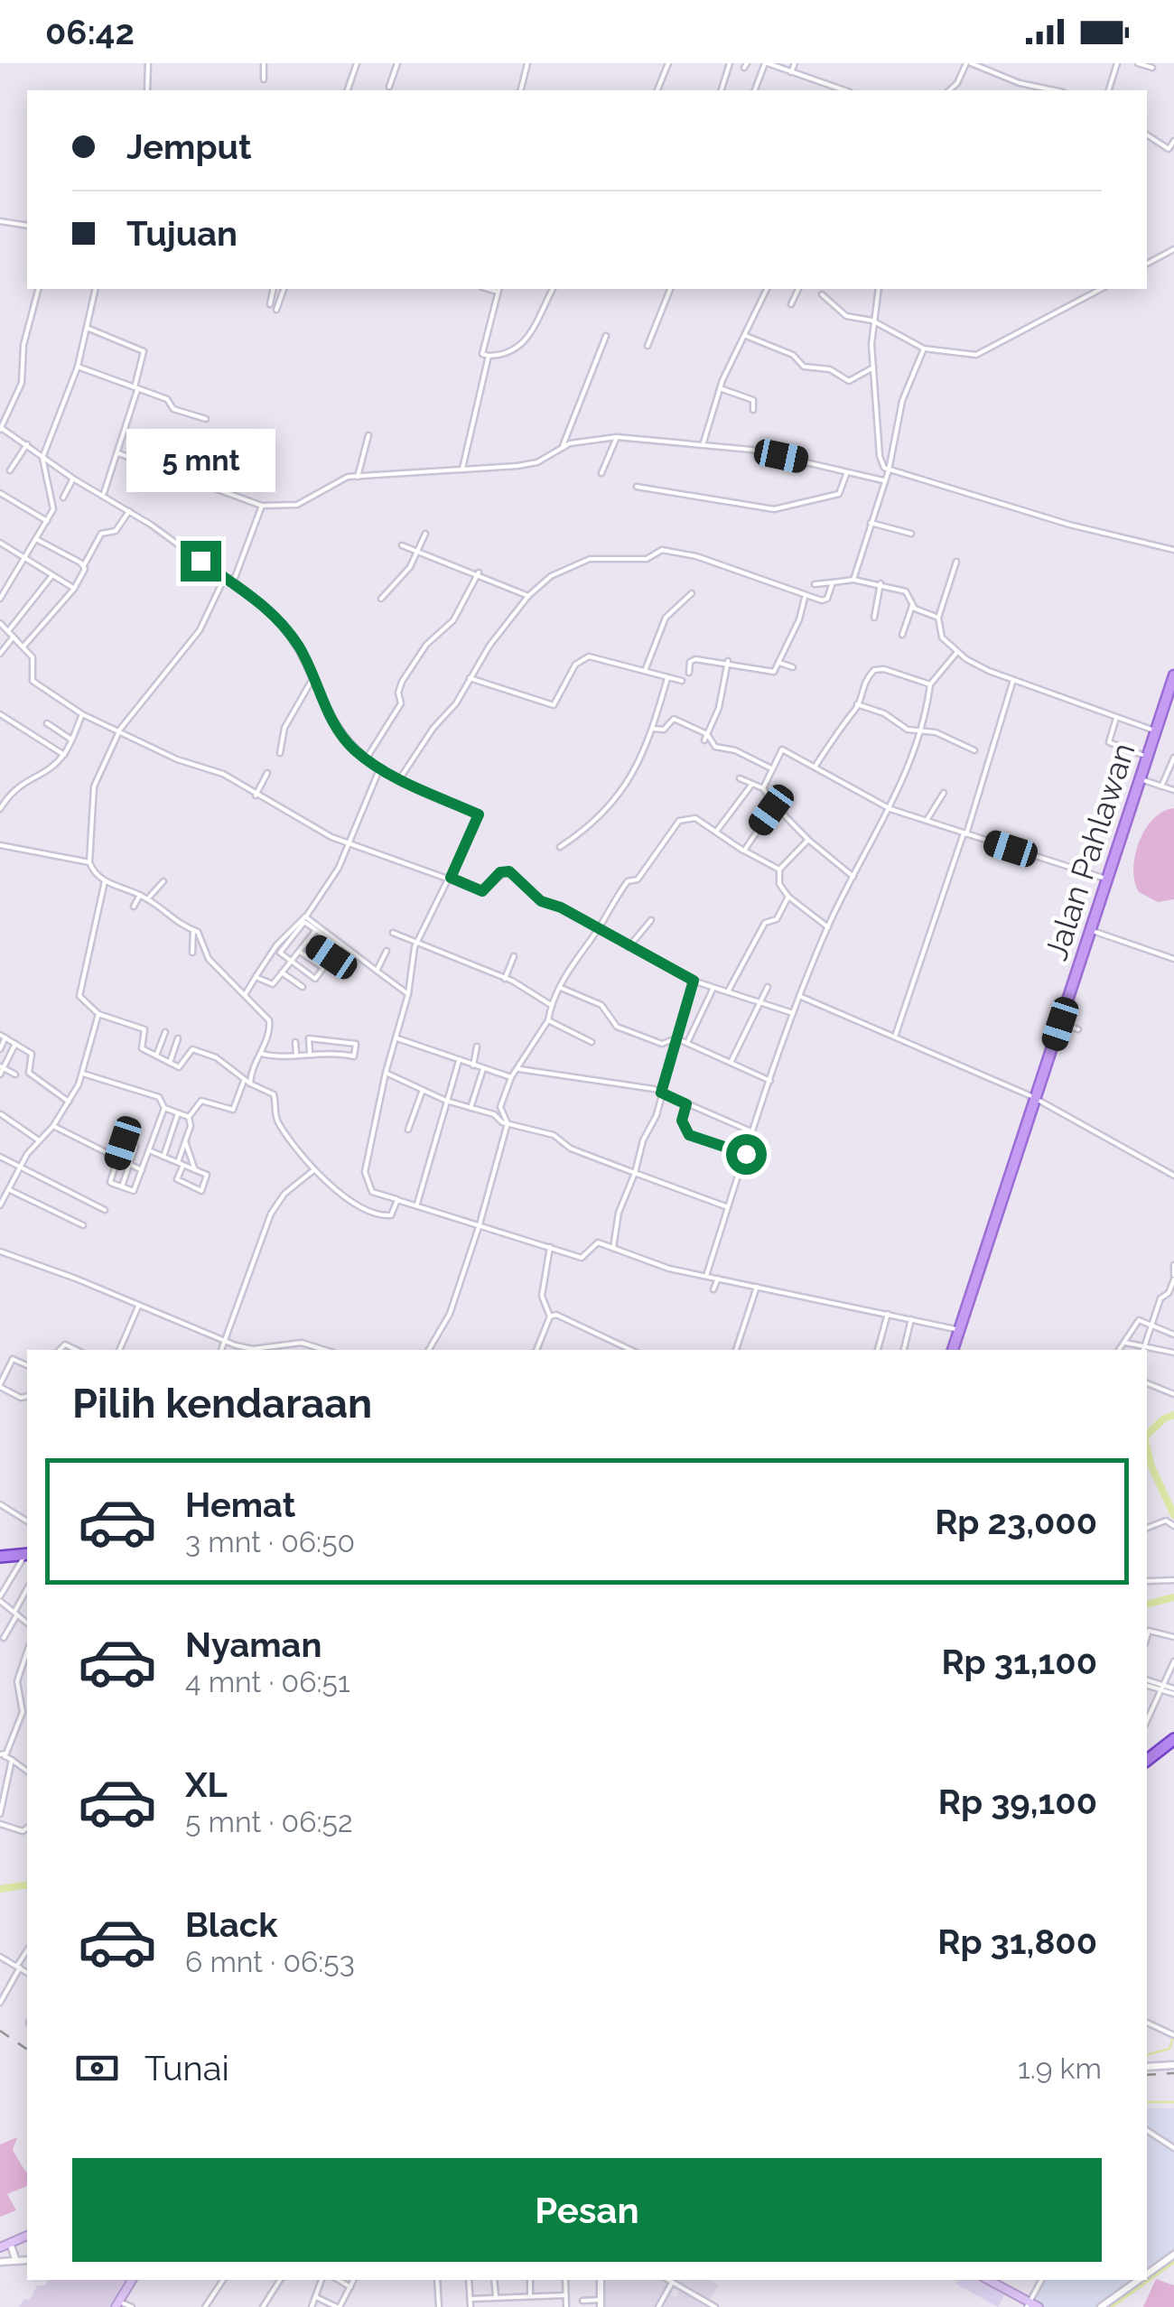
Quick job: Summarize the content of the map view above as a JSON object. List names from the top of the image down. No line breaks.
{"streets":{"main road":["Jalan Pahlawan"]},"page":{"status":"06:42","banner":["Jemput","Tujuan"],"bubble":"5 mnt","heading":"Pilih kendaraan","list":[{"name":"Hemat","note":"3 mnt · 06:50","value":"Rp 23,000"},{"name":"Nyaman","note":"4 mnt · 06:51","value":"Rp 31,100"},{"name":"XL","note":"5 mnt · 06:52","value":"Rp 39,100"},{"name":"Black","note":"6 mnt · 06:53","value":"Rp 31,800"}],"pay":["Tunai","1.9 km"],"buttons":"Pesan"}}
